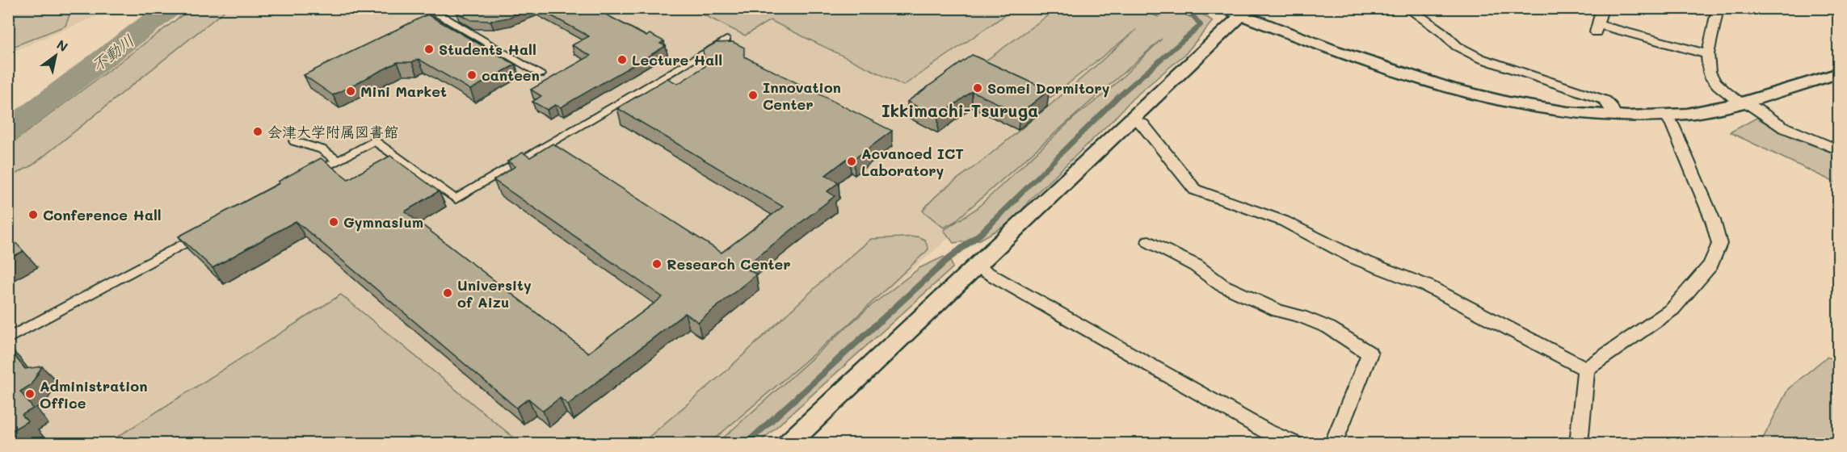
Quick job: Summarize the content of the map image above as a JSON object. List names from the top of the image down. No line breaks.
{"districts":["Ikkimachi-Tsuruga"],"water":["不動川"],"places":["Students Hall","Lecture Hall","canteen","Somei Dormitory","Mini Market","Innovation Center","会津大学附属図書館","Acvanced ICT Laboratory","Conference Hall","Gymnasium","Research Center","University of Aizu","Administration Office"],"north":"top right"}
